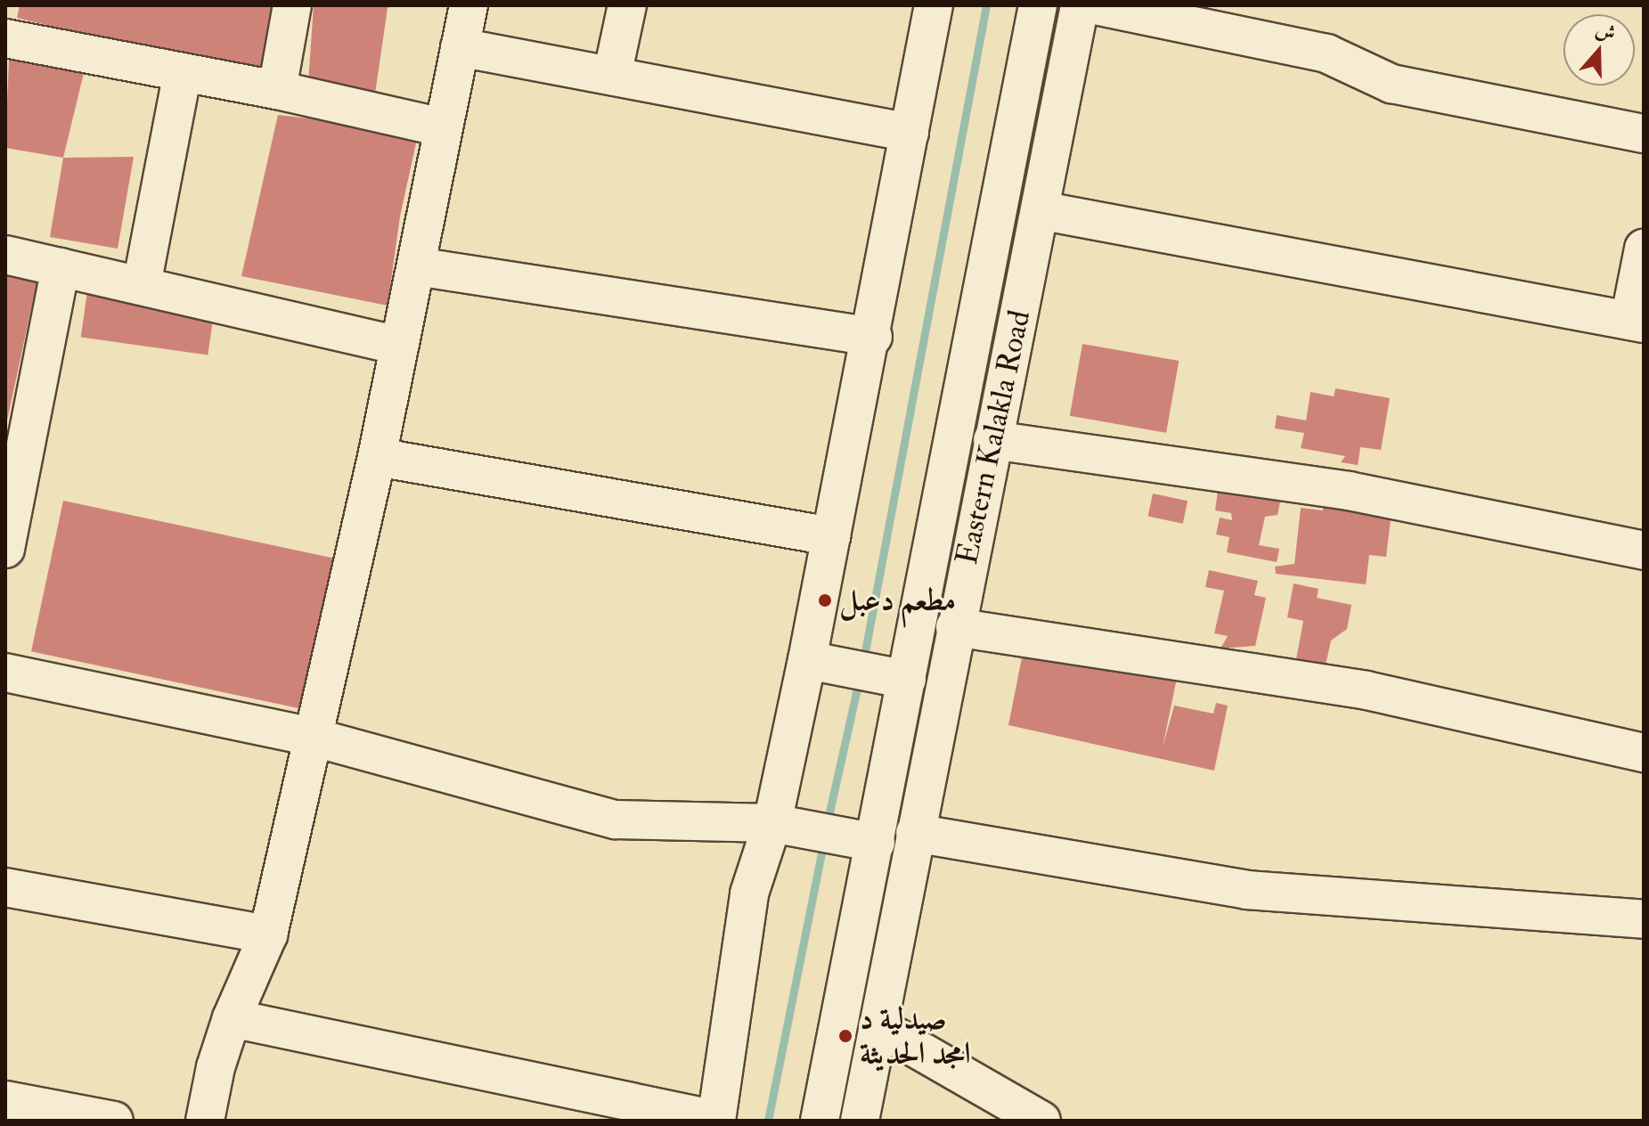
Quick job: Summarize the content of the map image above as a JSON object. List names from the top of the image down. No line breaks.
{"streets":{"street":["Eastern Kalakla Road"]},"places":["مطعم دعبل","صيدلية د امجد الحديثة"],"north":"top"}
